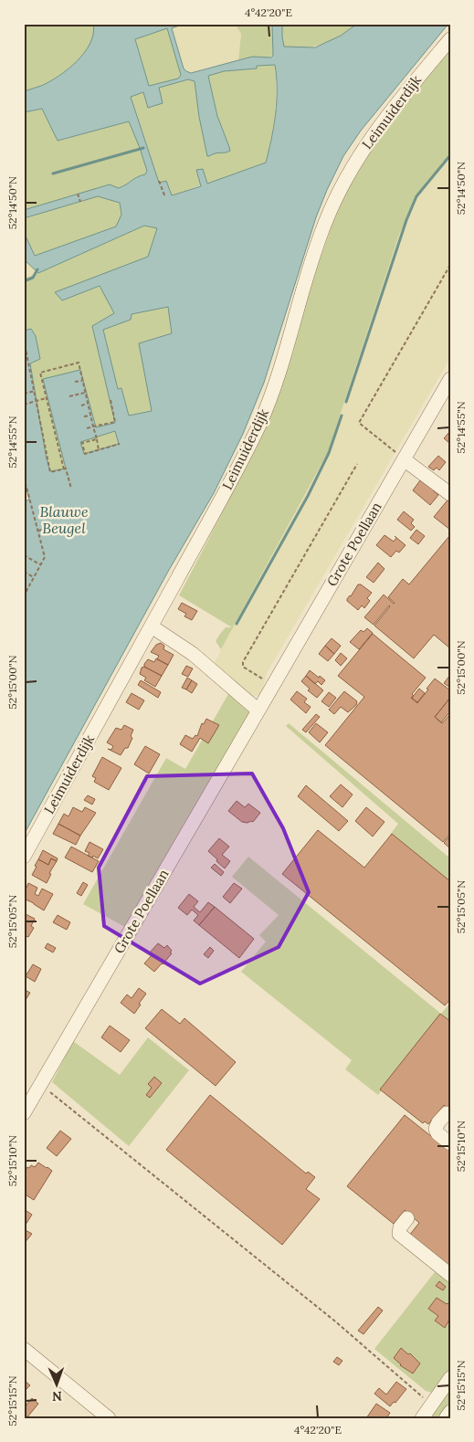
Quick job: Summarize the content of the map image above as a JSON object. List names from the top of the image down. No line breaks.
{"streets":{"street":["Leimuiderdijk","Grote Poellaan"]},"water":["Blauwe Beugel"],"north":"bottom","coordinates":["4°42'20\"E","52°14'50\"N","52°14'55\"N","52°15'00\"N","52°15'05\"N","52°15'10\"N","52°15'15\"N"]}
